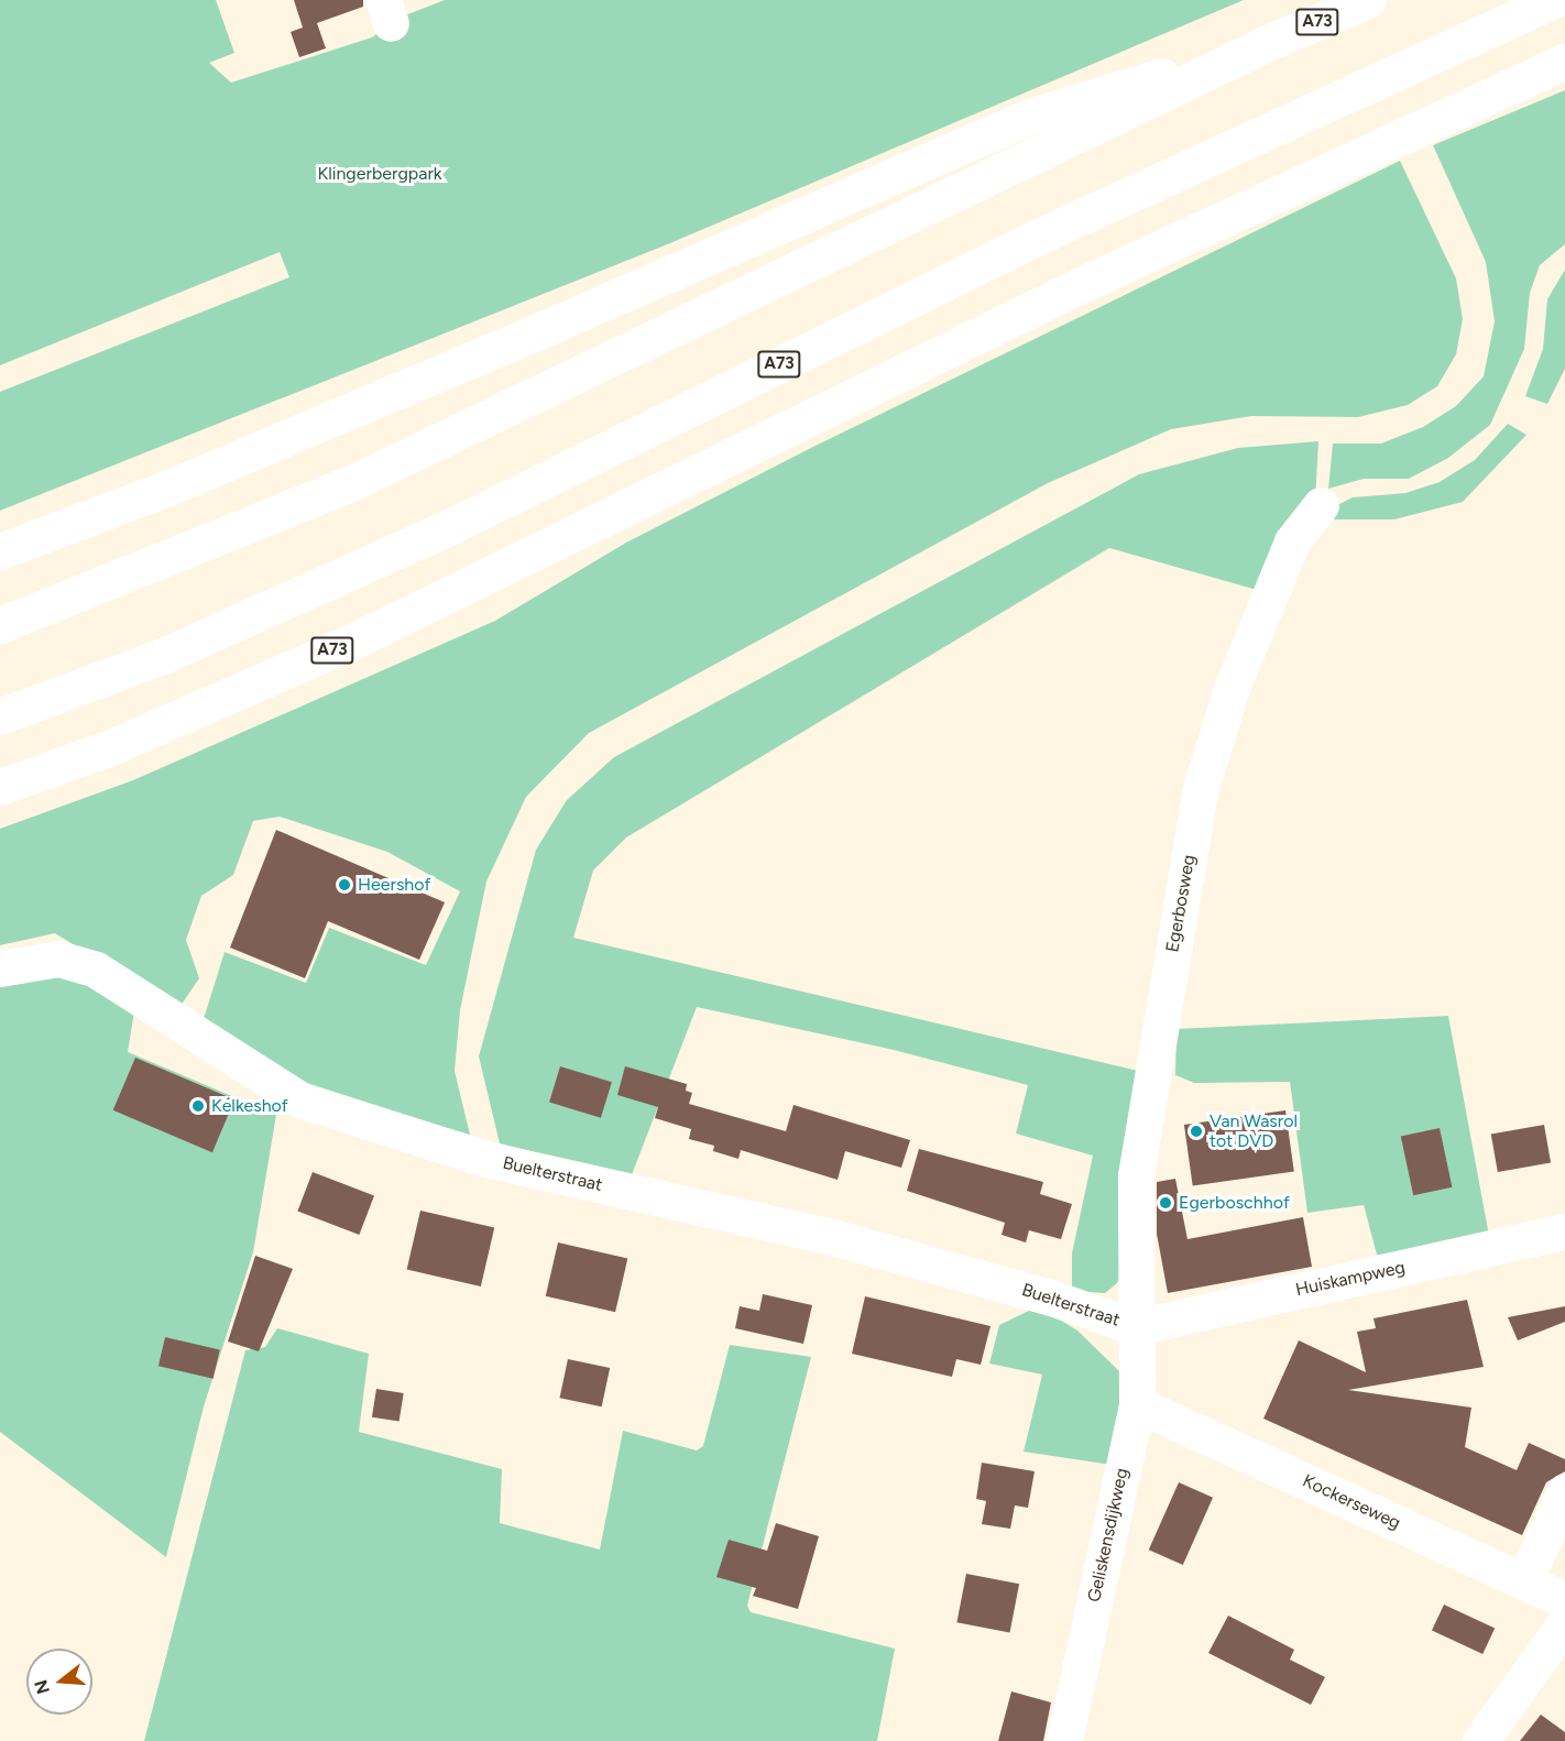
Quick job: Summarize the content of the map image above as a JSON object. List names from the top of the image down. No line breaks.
{"streets":{"main road":["A73","Egerbosweg","Buelterstraat","Huiskampweg","Kockerseweg","Geliskensdijkweg"]},"crossings":[["Egerbosweg","Buelterstraat"],["Egerbosweg","Huiskampweg"],["Egerbosweg","Geliskensdijkweg"],["Buelterstraat","Huiskampweg"],["Buelterstraat","Geliskensdijkweg"],["Huiskampweg","Geliskensdijkweg"],["Kockerseweg","Geliskensdijkweg"]],"parks":["Klingerbergpark"],"places":["Heershof","Kelkeshof","Van Wasrol tot DVD","Egerboschhof"],"north":"left"}
